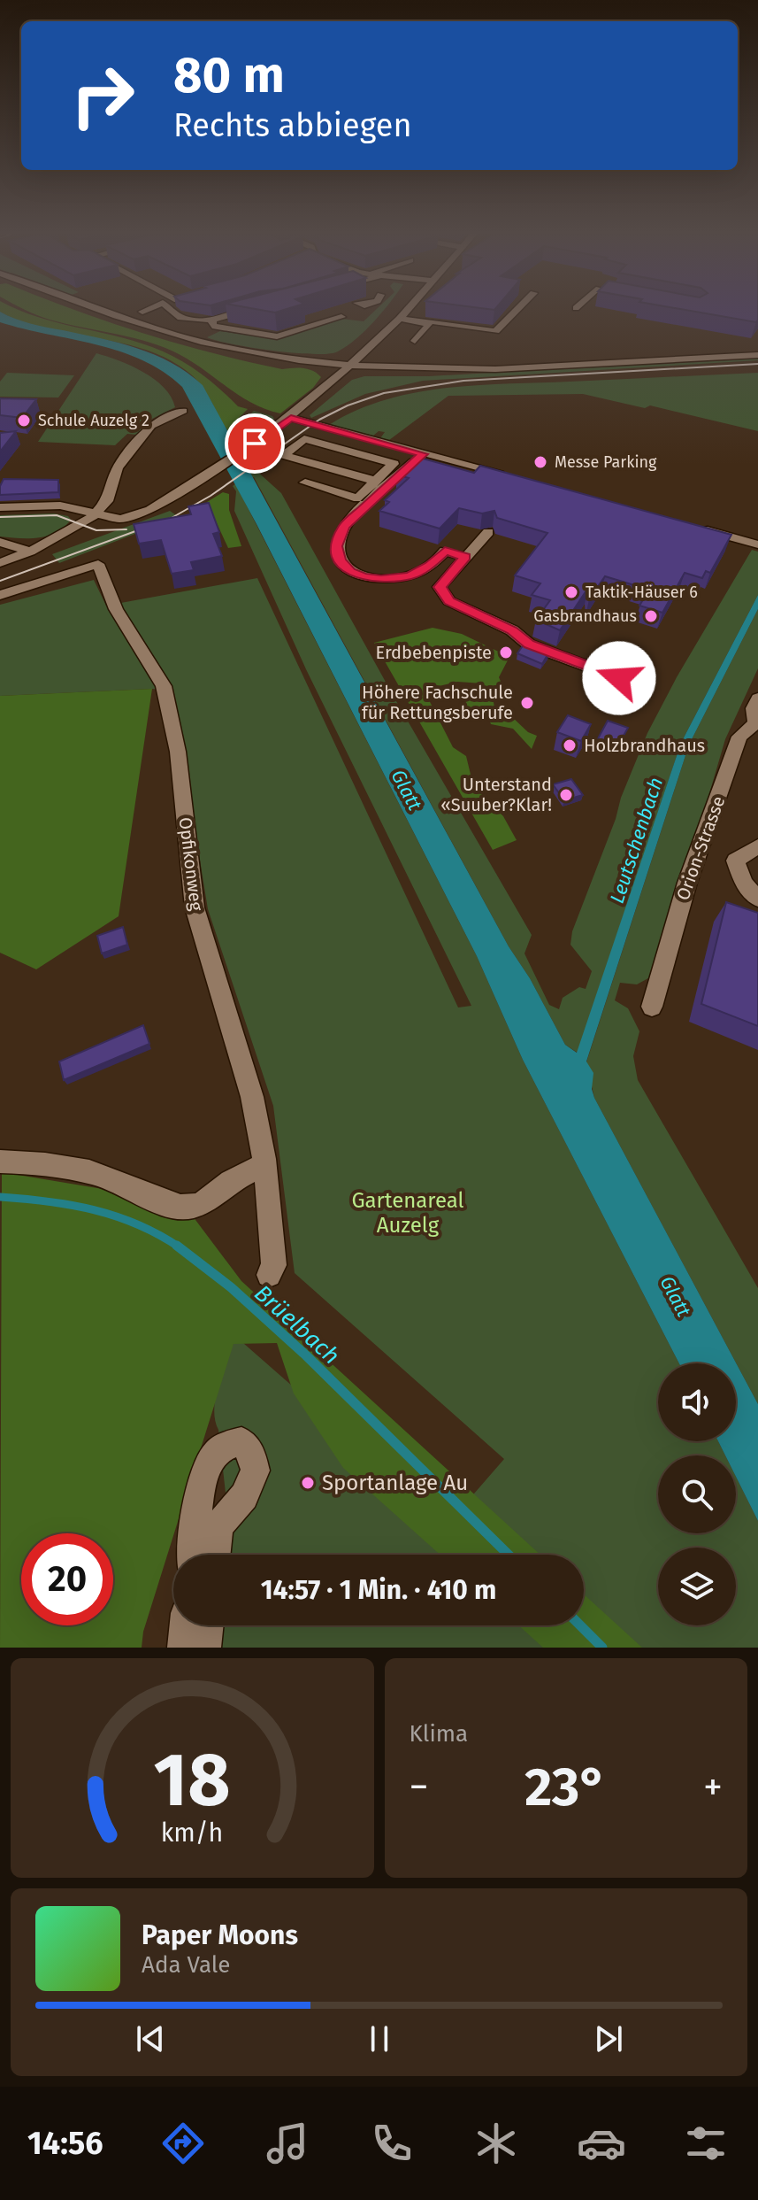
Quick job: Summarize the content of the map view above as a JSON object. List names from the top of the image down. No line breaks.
{"streets":{"street":["Orion-Strasse","Opfikonweg"]},"water":["Glatt","Leutschenbach","Brüelbach"],"parks":["Gartenareal Auzelg"],"places":["Schule Auzelg 2","Messe Parking","Taktik-Häuser 6","Gasbrandhaus","Erdbebenpiste","Höhere Fachschule für Rettungsberufe","Holzbrandhaus","Unterstand «Suuber?Klar!","Sportanlage Au"],"page":{"turn":["80 m","Rechts abbiegen"],"limit":"20","trip":"14:57 · 1 Min. · 410 m","tile":"Klima","heat":["−","23°","+"],"song":["Paper Moons","Ada Vale"],"tabs":"14:56","gauge":["18","km/h"]}}
